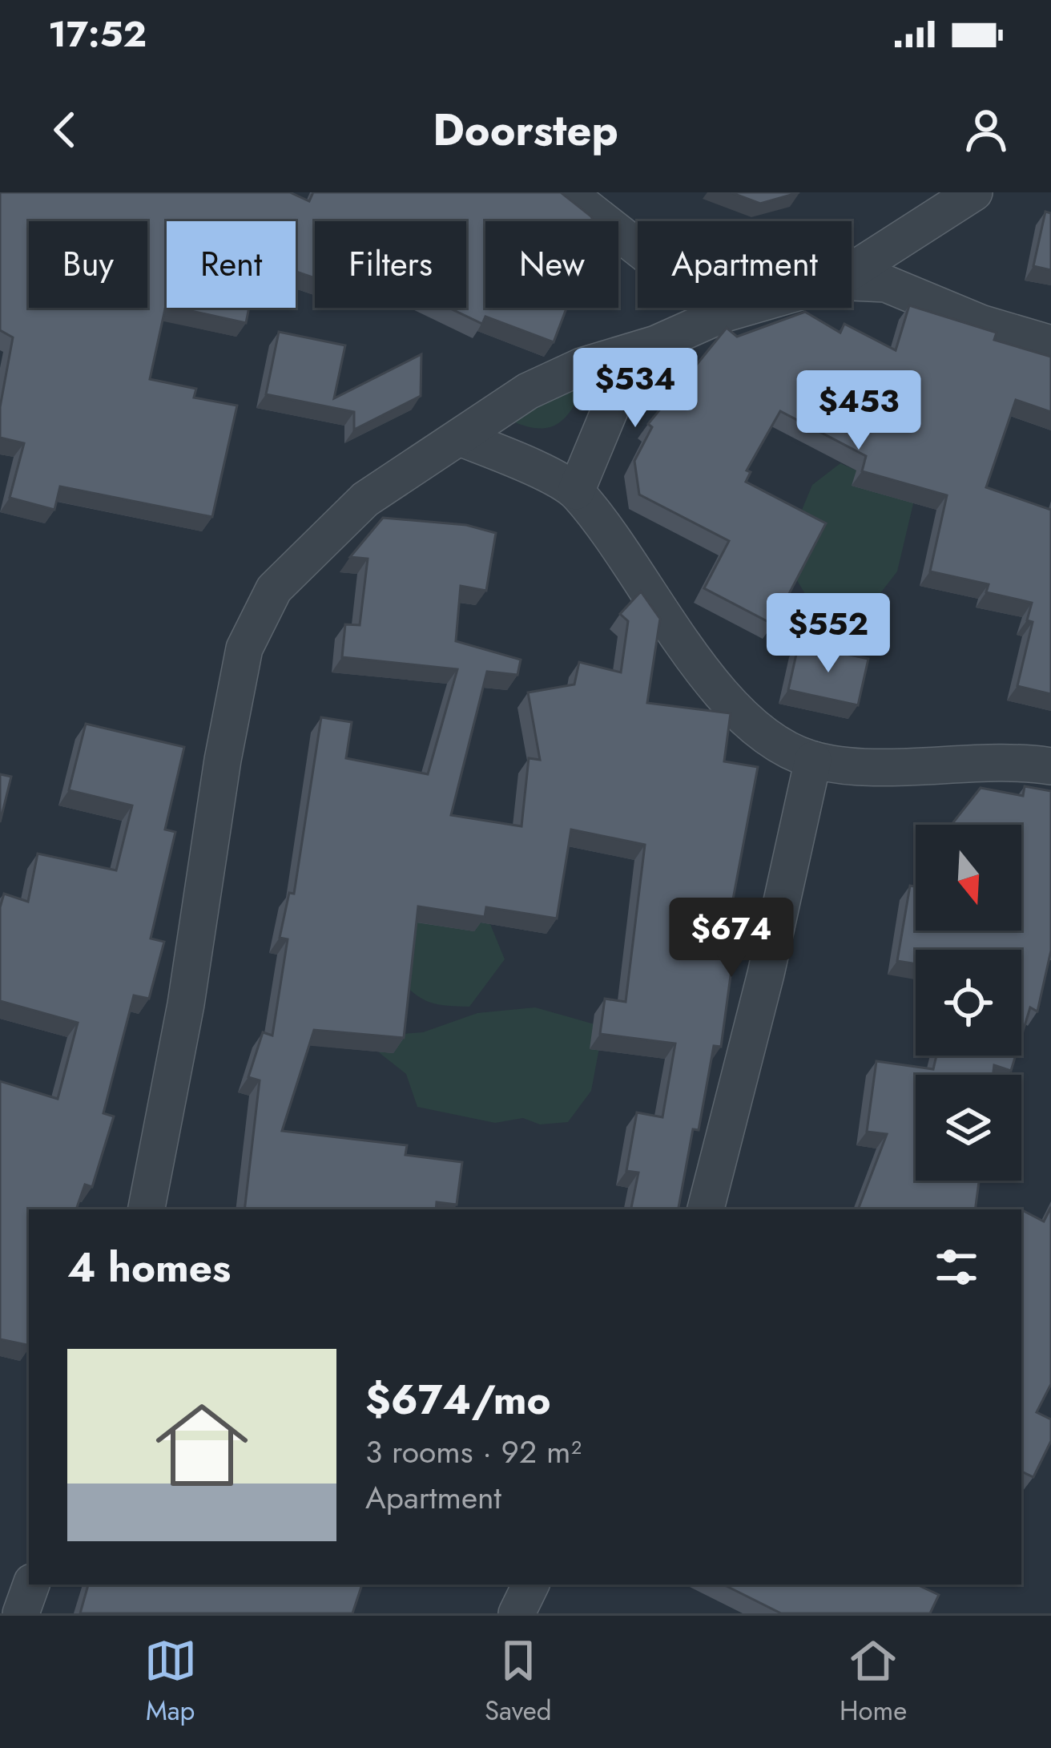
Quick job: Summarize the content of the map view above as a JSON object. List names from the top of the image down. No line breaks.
{"north":"bottom","page":{"status":"17:52","header":"Doorstep","chip":["Buy","Rent","Filters","New","Apartment"],"price":["$534","$453","$552","$674"],"heading":"4 homes","list":[{"name":"$674/mo","note":"3 rooms · 92 m² · Apartment"}],"tabs":["Map","Saved","Home"]}}
